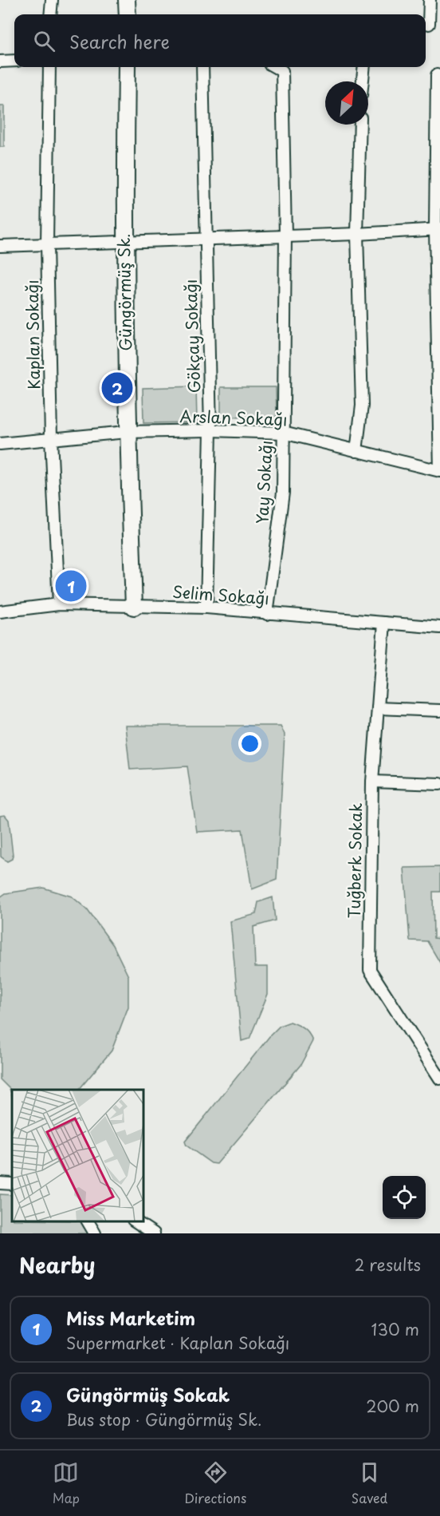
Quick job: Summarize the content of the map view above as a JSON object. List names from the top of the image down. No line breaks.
{"streets":{"street":["Güngörmüş Sk.","Kaplan Sokağı","Gökçay Sokağı","Arslan Sokağı","Yay Sokağı","Selim Sokağı","Tuğberk Sokak"]},"crossings":[["Güngörmüş Sk.","Arslan Sokağı"],["Güngörmüş Sk.","Selim Sokağı"],["Kaplan Sokağı","Arslan Sokağı"],["Kaplan Sokağı","Selim Sokağı"],["Gökçay Sokağı","Arslan Sokağı"],["Gökçay Sokağı","Selim Sokağı"],["Arslan Sokağı","Yay Sokağı"],["Yay Sokağı","Selim Sokağı"],["Selim Sokağı","Tuğberk Sokak"]],"north":"top right","page":{"search":"Search here","pins":["2","1"],"heading":["Nearby","2 results"],"list":[{"mark":"1","name":"Miss Marketim","note":"Supermarket · Kaplan Sokağı","value":"130 m"},{"mark":"2","name":"Güngörmüş Sokak","note":"Bus stop · Güngörmüş Sk.","value":"200 m"}],"nav":["Map","Directions","Saved"]}}
